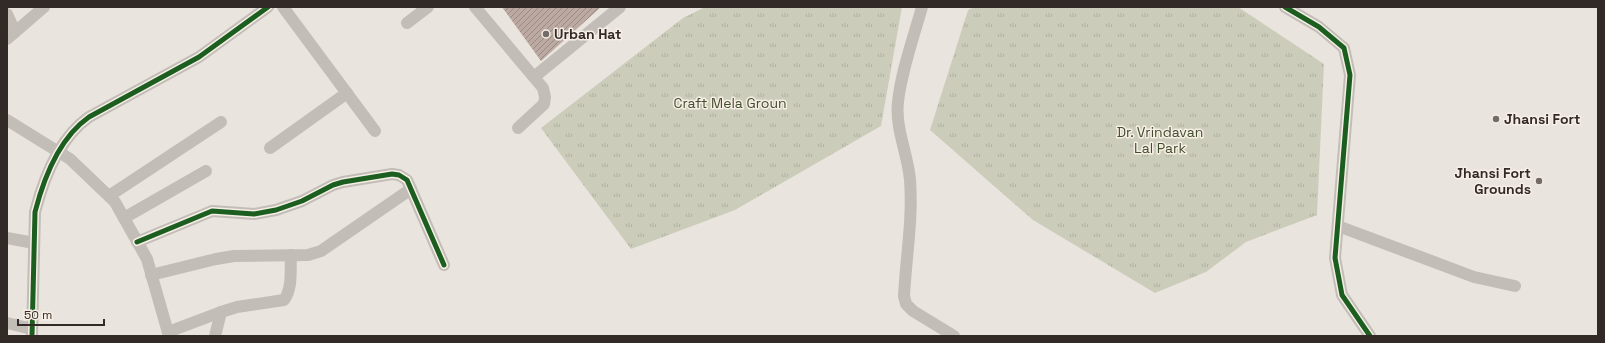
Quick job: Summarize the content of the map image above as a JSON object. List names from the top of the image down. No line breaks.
{"parks":["Craft Mela Groun","Dr. Vrindavan Lal Park"],"places":["Urban Hat","Jhansi Fort","Jhansi Fort Grounds"],"scale_bar":"50 m"}
